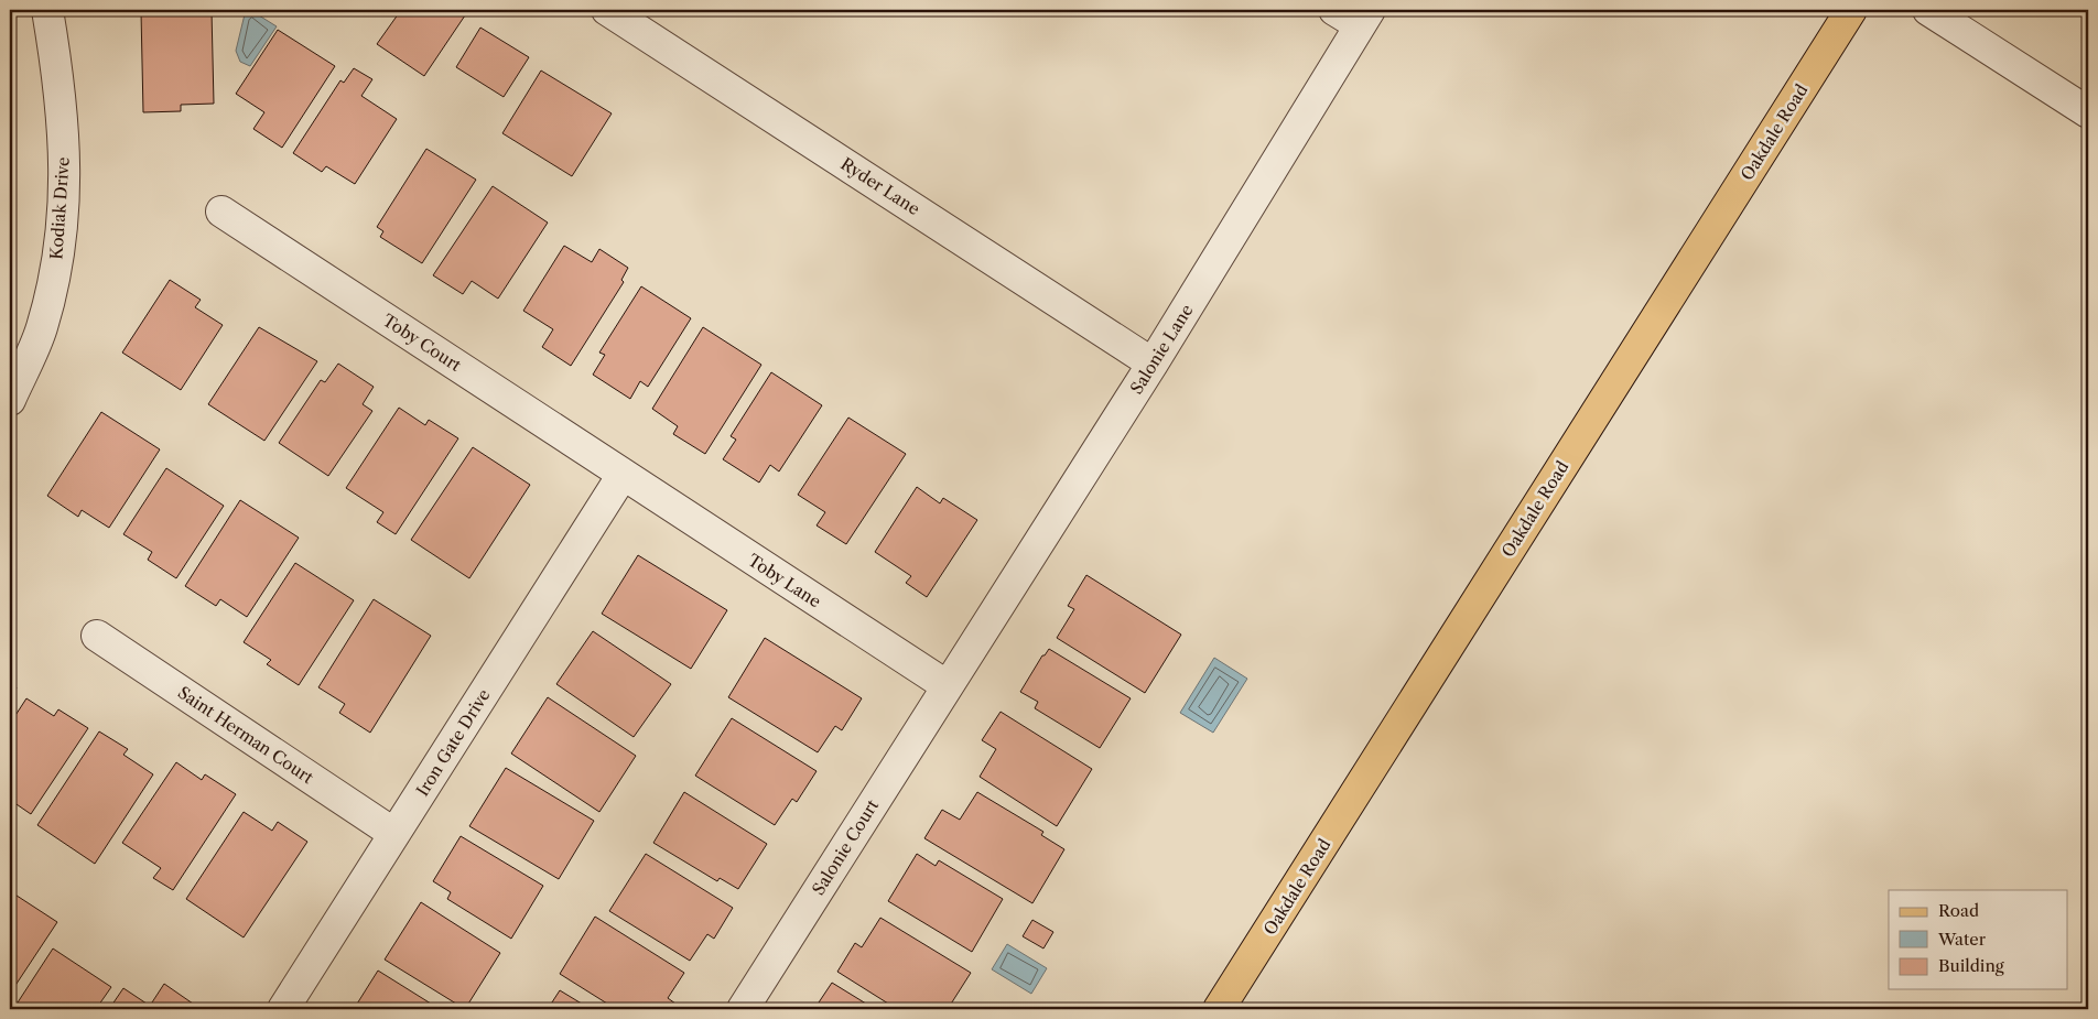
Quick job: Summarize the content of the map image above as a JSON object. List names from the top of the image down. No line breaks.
{"streets":{"main road":["Oakdale Road"],"street":["Ryder Lane","Kodiak Drive","Toby Court","Salonie Lane","Toby Lane","Saint Herman Court","Iron Gate Drive","Salonie Court"]},"crossings":[["Ryder Lane","Salonie Lane"],["Toby Court","Toby Lane"],["Toby Court","Iron Gate Drive"],["Salonie Lane","Toby Lane"],["Salonie Lane","Salonie Court"],["Toby Lane","Iron Gate Drive"],["Toby Lane","Salonie Court"],["Saint Herman Court","Iron Gate Drive"]],"legend":["Road","Water","Building"]}
